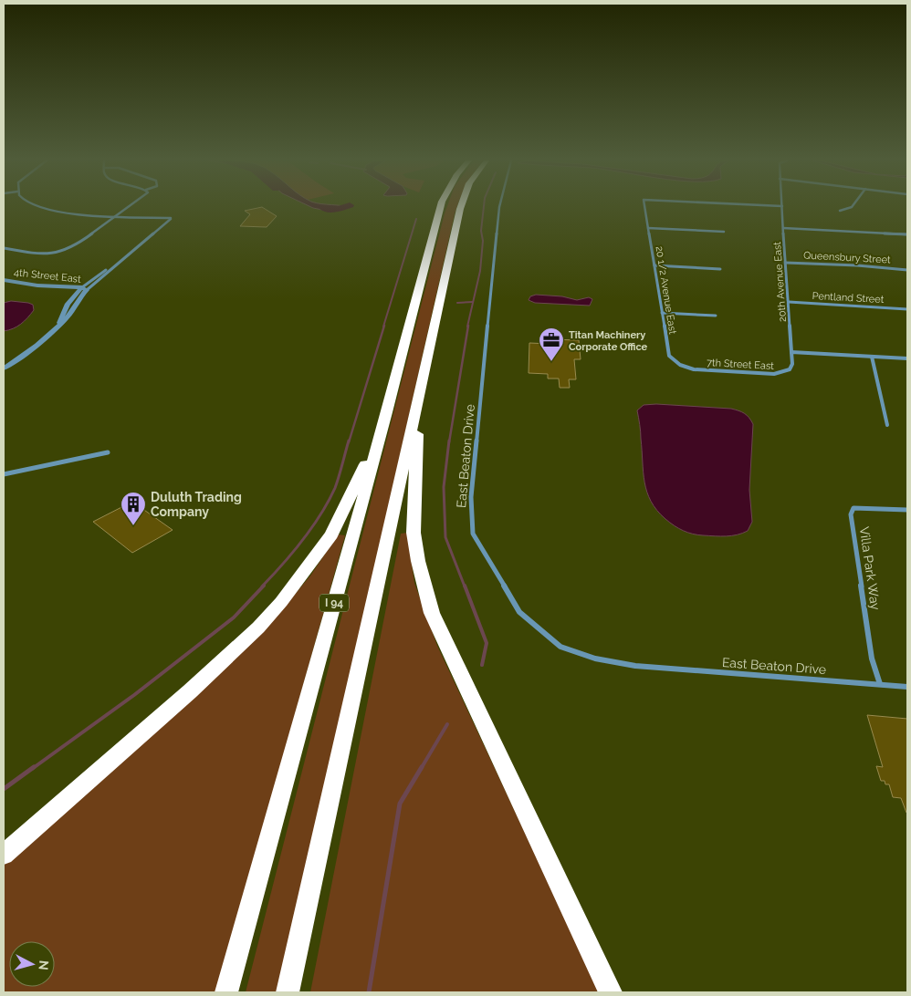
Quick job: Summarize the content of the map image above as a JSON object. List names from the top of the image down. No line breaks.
{"streets":{"highway":["I 94"],"street":["Queensbury Street","4th Street East","20th Avenue East","20 1/2 Avenue East","Pentland Street","7th Street East","East Beaton Drive","Villa Park Way"]},"crossings":[["Queensbury Street","20th Avenue East"],["20th Avenue East","Pentland Street"],["20th Avenue East","7th Street East"],["20 1/2 Avenue East","7th Street East"],["East Beaton Drive","Villa Park Way"]],"places":{"office":["Titan Machinery Corporate Office"],"building":["Duluth Trading Company"]},"north":"right"}
